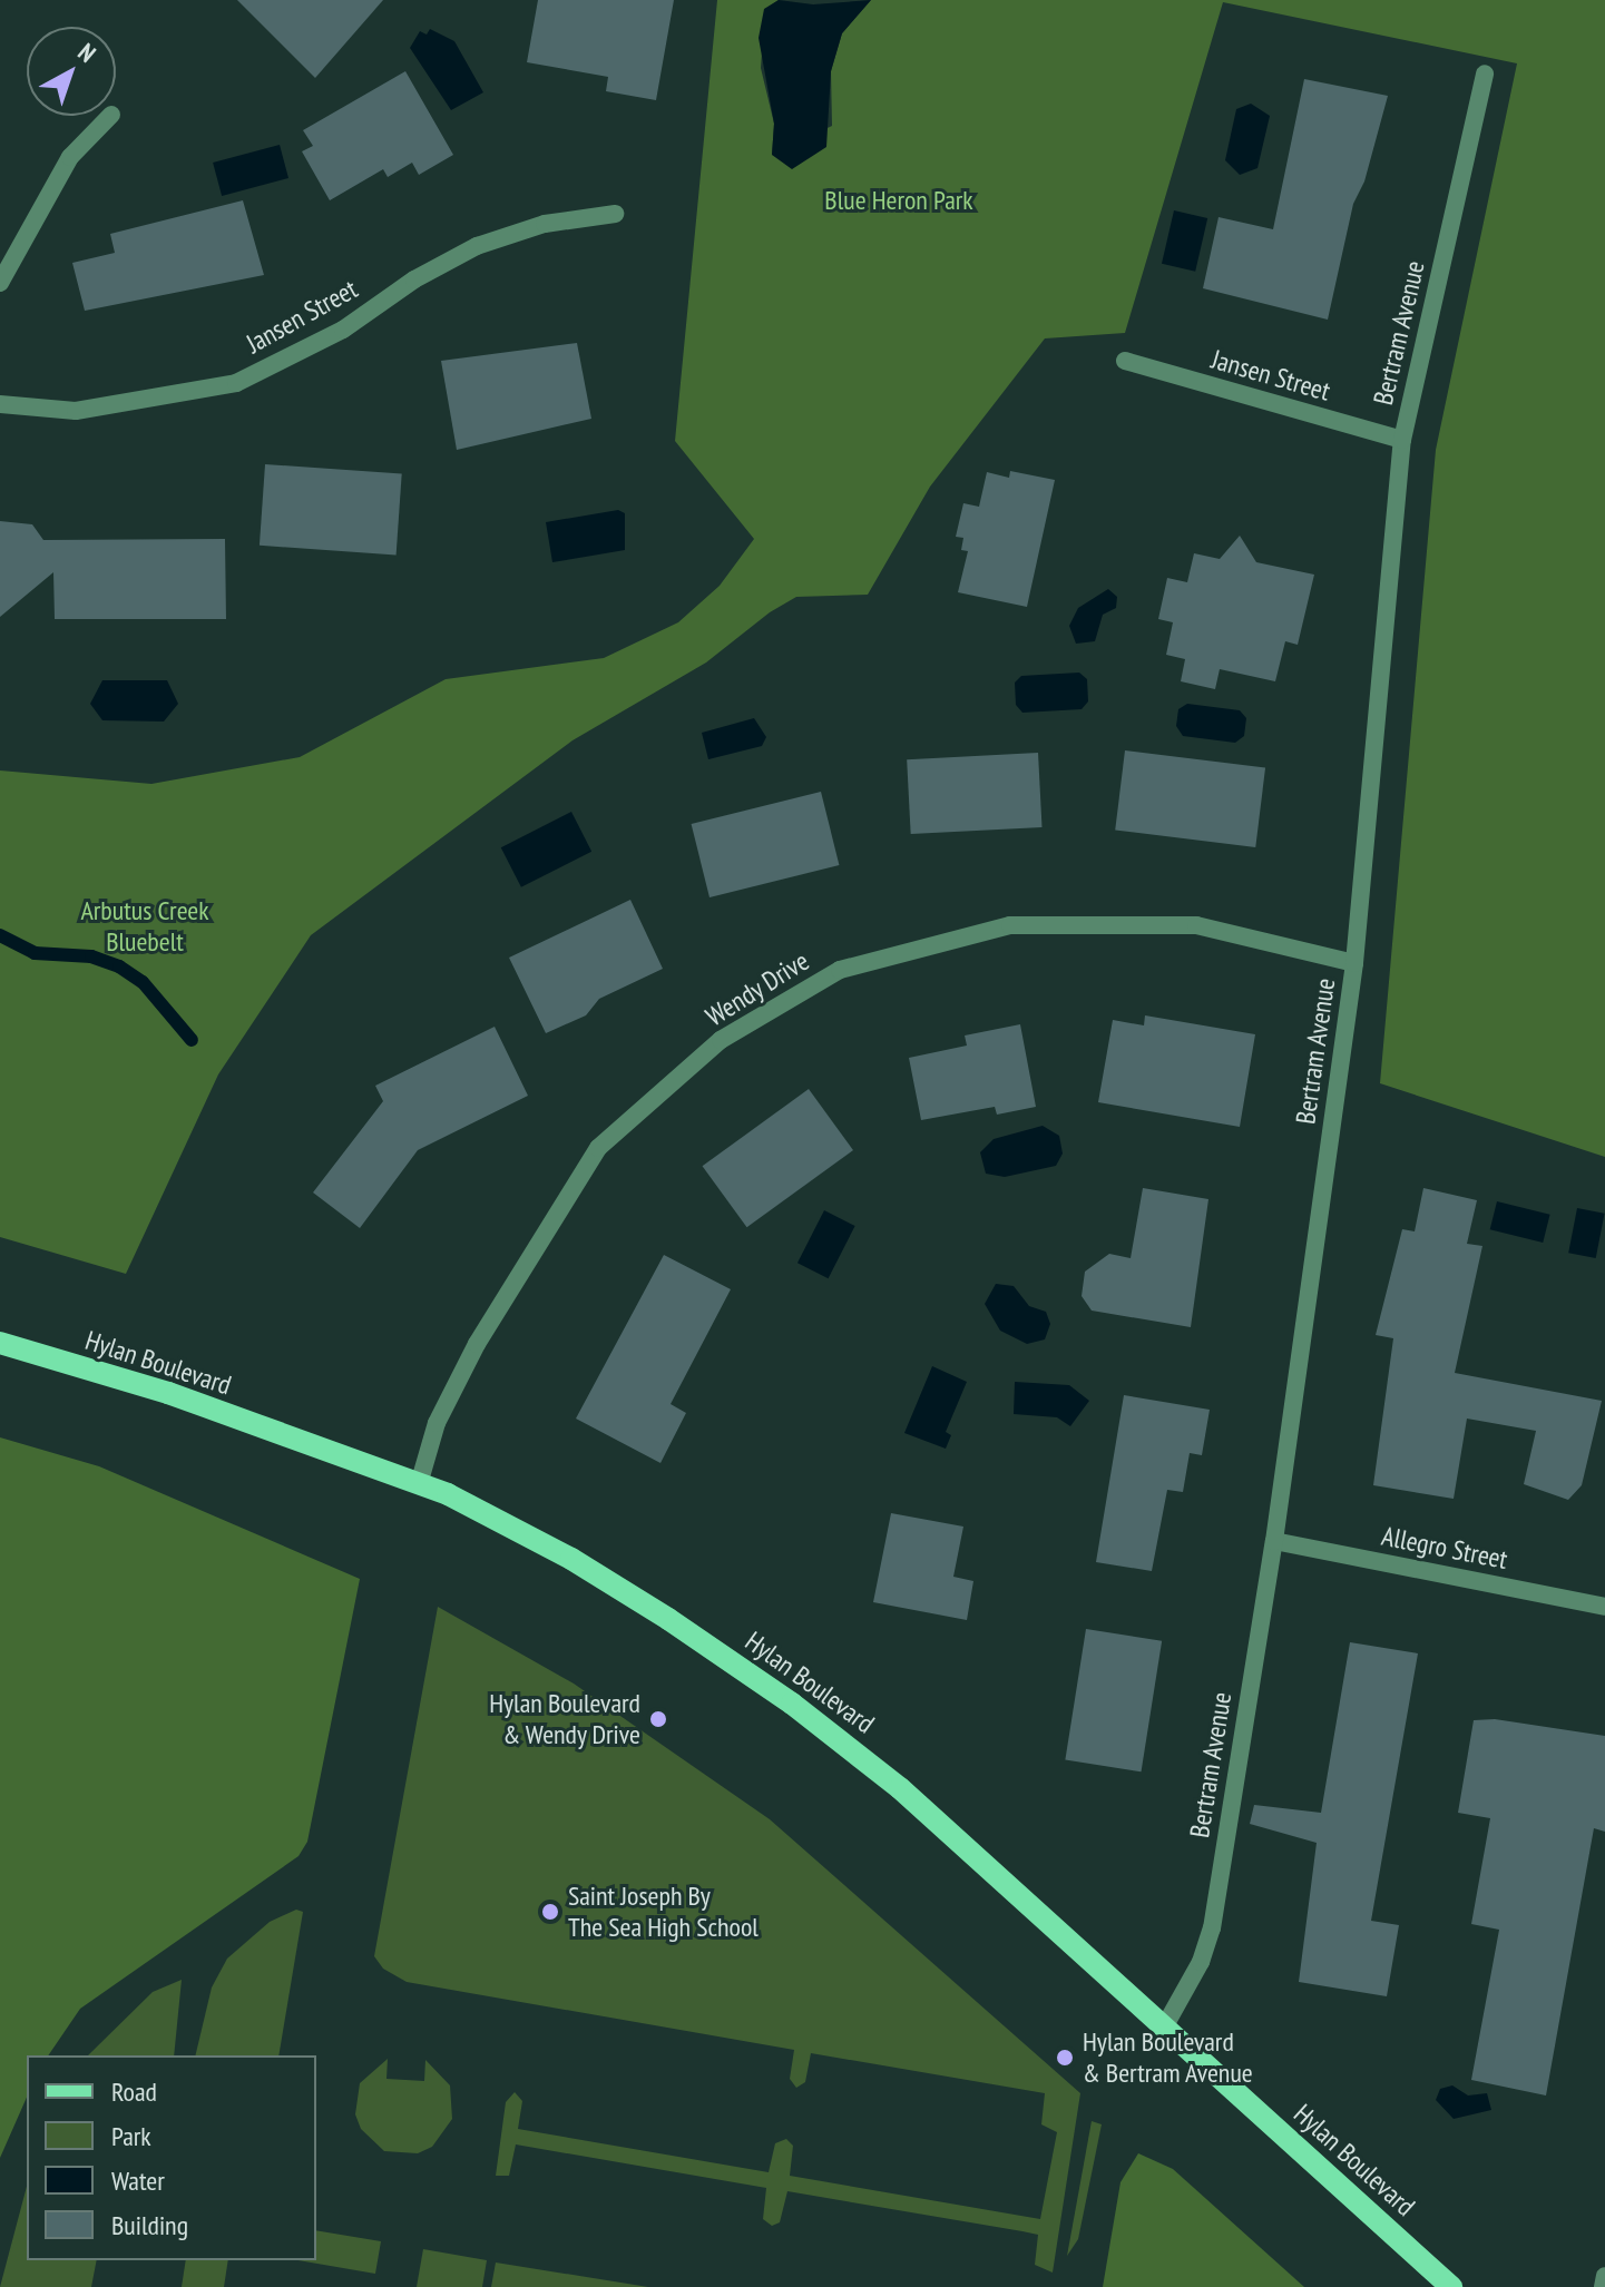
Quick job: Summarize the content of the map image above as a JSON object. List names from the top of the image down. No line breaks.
{"streets":{"main road":["Hylan Boulevard"],"street":["Jansen Street","Bertram Avenue","Wendy Drive","Allegro Street"]},"crossings":[["Jansen Street","Bertram Avenue"],["Bertram Avenue","Wendy Drive"],["Bertram Avenue","Hylan Boulevard"],["Bertram Avenue","Allegro Street"],["Wendy Drive","Hylan Boulevard"]],"parks":["Blue Heron Park","Arbutus Creek Bluebelt"],"places":["Hylan Boulevard & Wendy Drive","Saint Joseph By The Sea High School","Hylan Boulevard & Bertram Avenue"],"legend":["Road","Park","Water","Building"],"north":"top right"}
